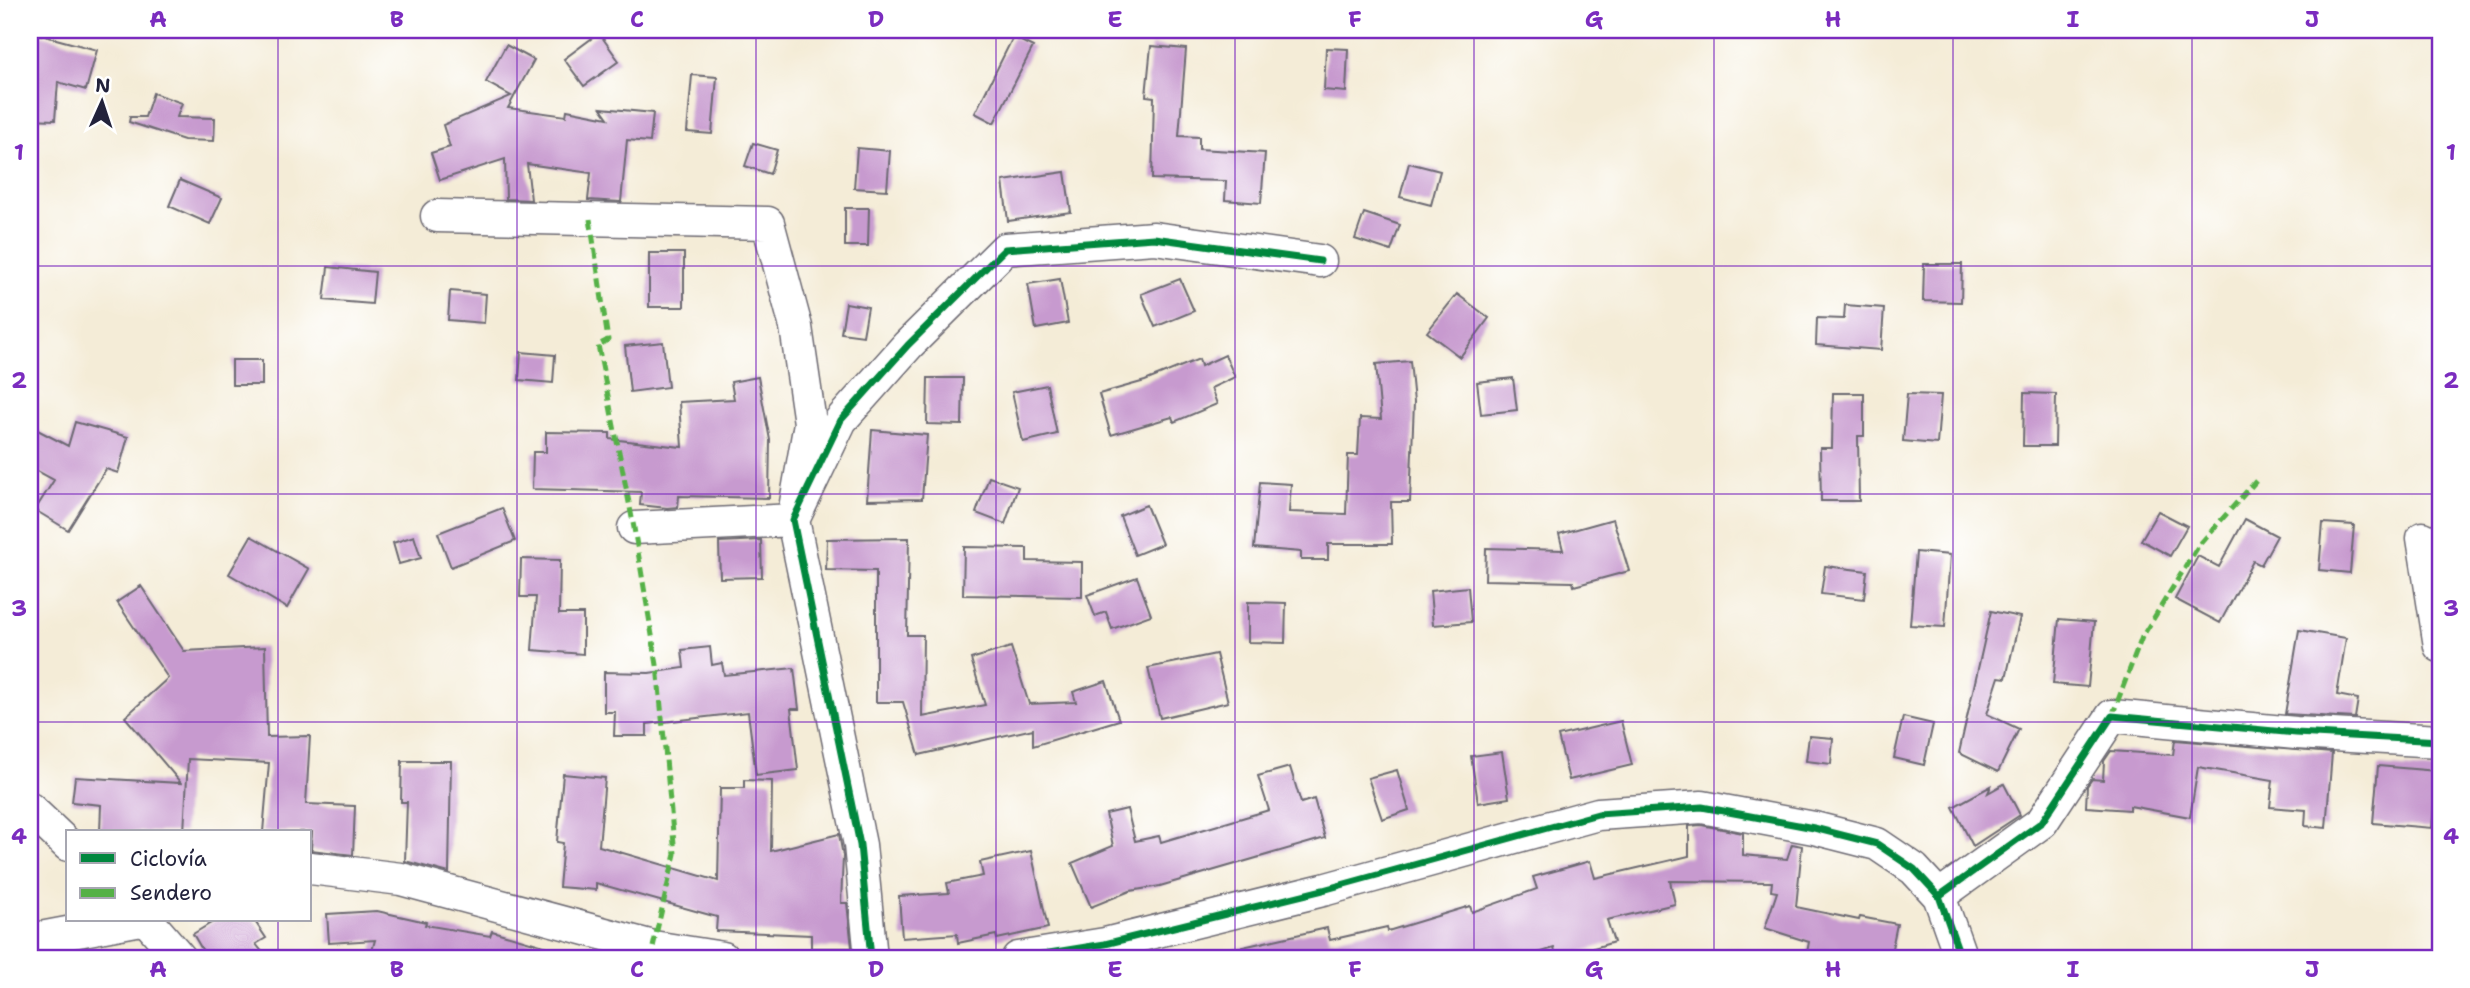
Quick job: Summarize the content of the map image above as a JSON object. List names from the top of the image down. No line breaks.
{"legend":["Ciclovía","Sendero"],"north":"top","grid":{"columns":["A","B","C","D","E","F","G","H","I","J"],"rows":["1","2","3","4"]}}
